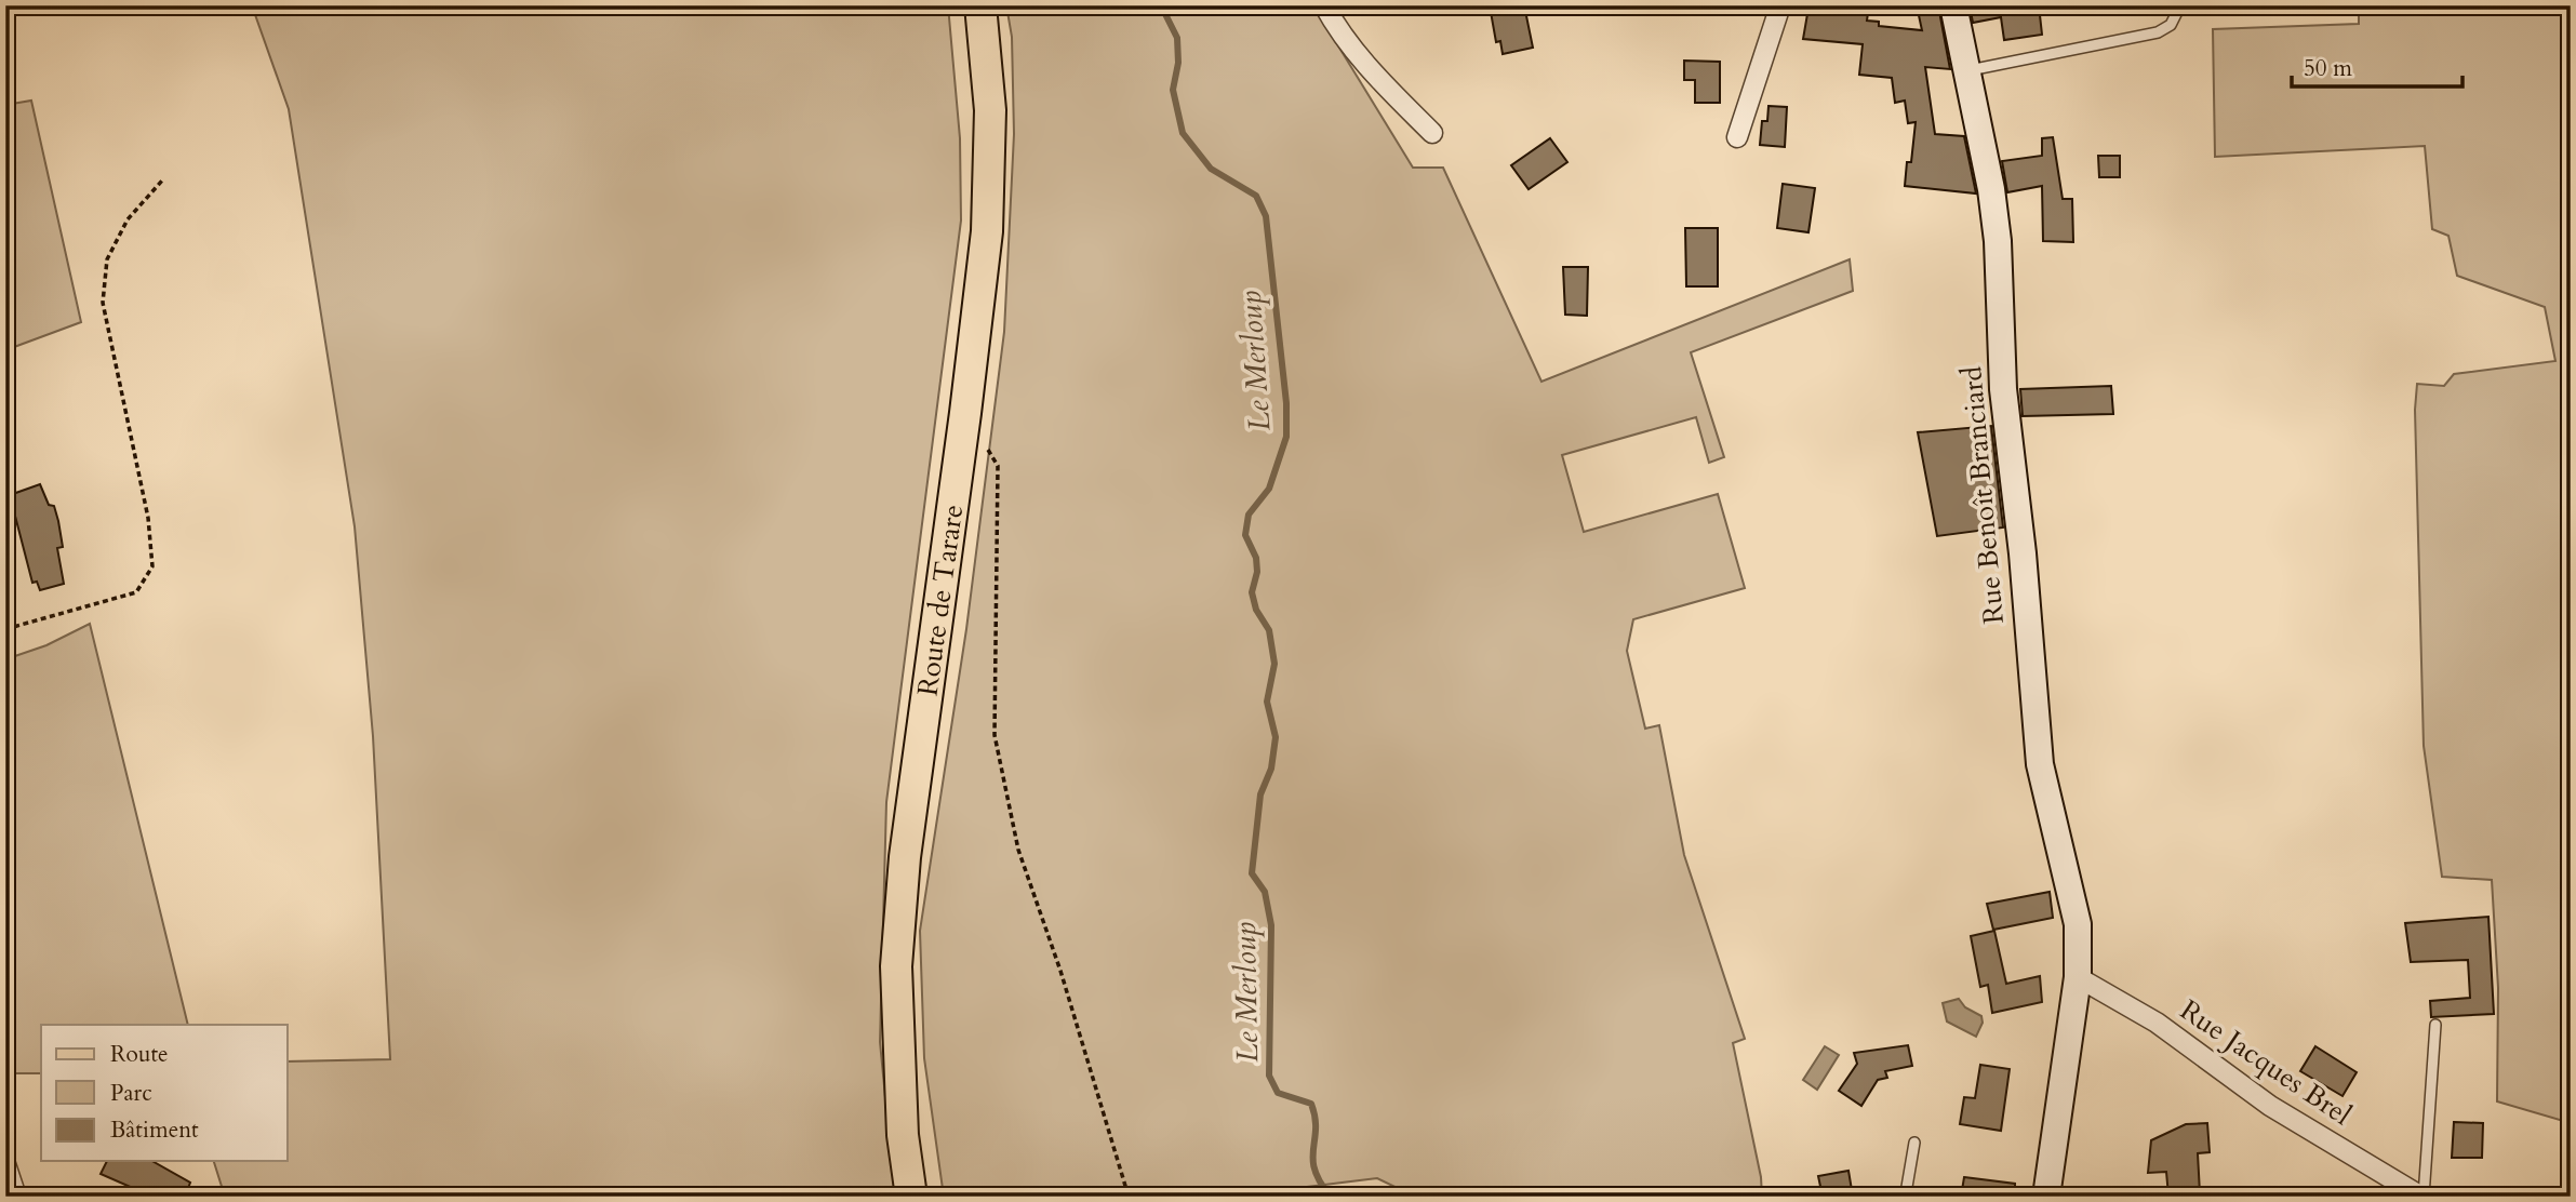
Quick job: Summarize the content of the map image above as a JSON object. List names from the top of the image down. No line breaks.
{"streets":{"main road":["Route de Tarare"],"street":["Rue Benoît Branciard","Rue Jacques Brel"]},"crossings":[["Rue Benoît Branciard","Rue Jacques Brel"]],"water":["Le Merloup"],"legend":["Route","Parc","Bâtiment"],"scale_bar":"50 m"}
